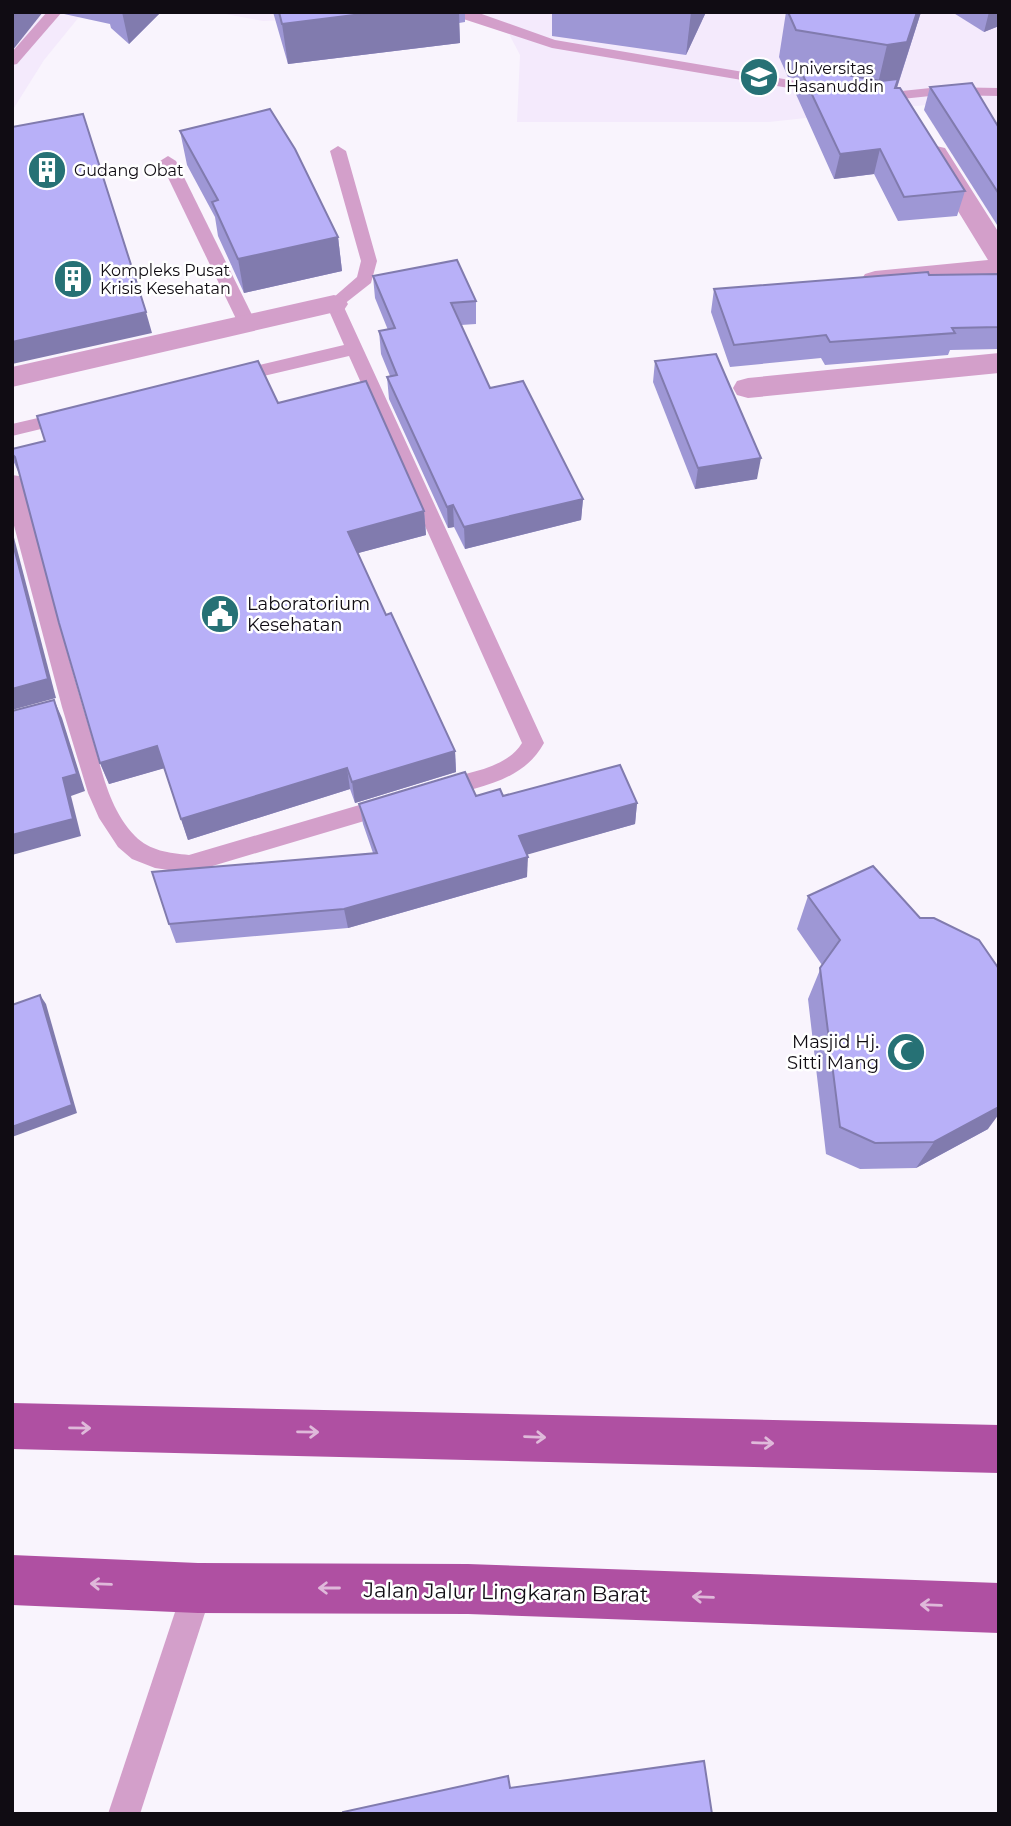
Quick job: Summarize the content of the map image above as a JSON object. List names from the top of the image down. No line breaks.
{"streets":{"main road":["Jalan Jalur Lingkaran Barat"]},"places":{"school or university":["Universitas Hasanuddin"],"building":["Gudang Obat","Kompleks Pusat Krisis Kesehatan"],"public building":["Laboratorium Kesehatan"],"mosque":["Masjid Hj. Sitti Mang"]}}
